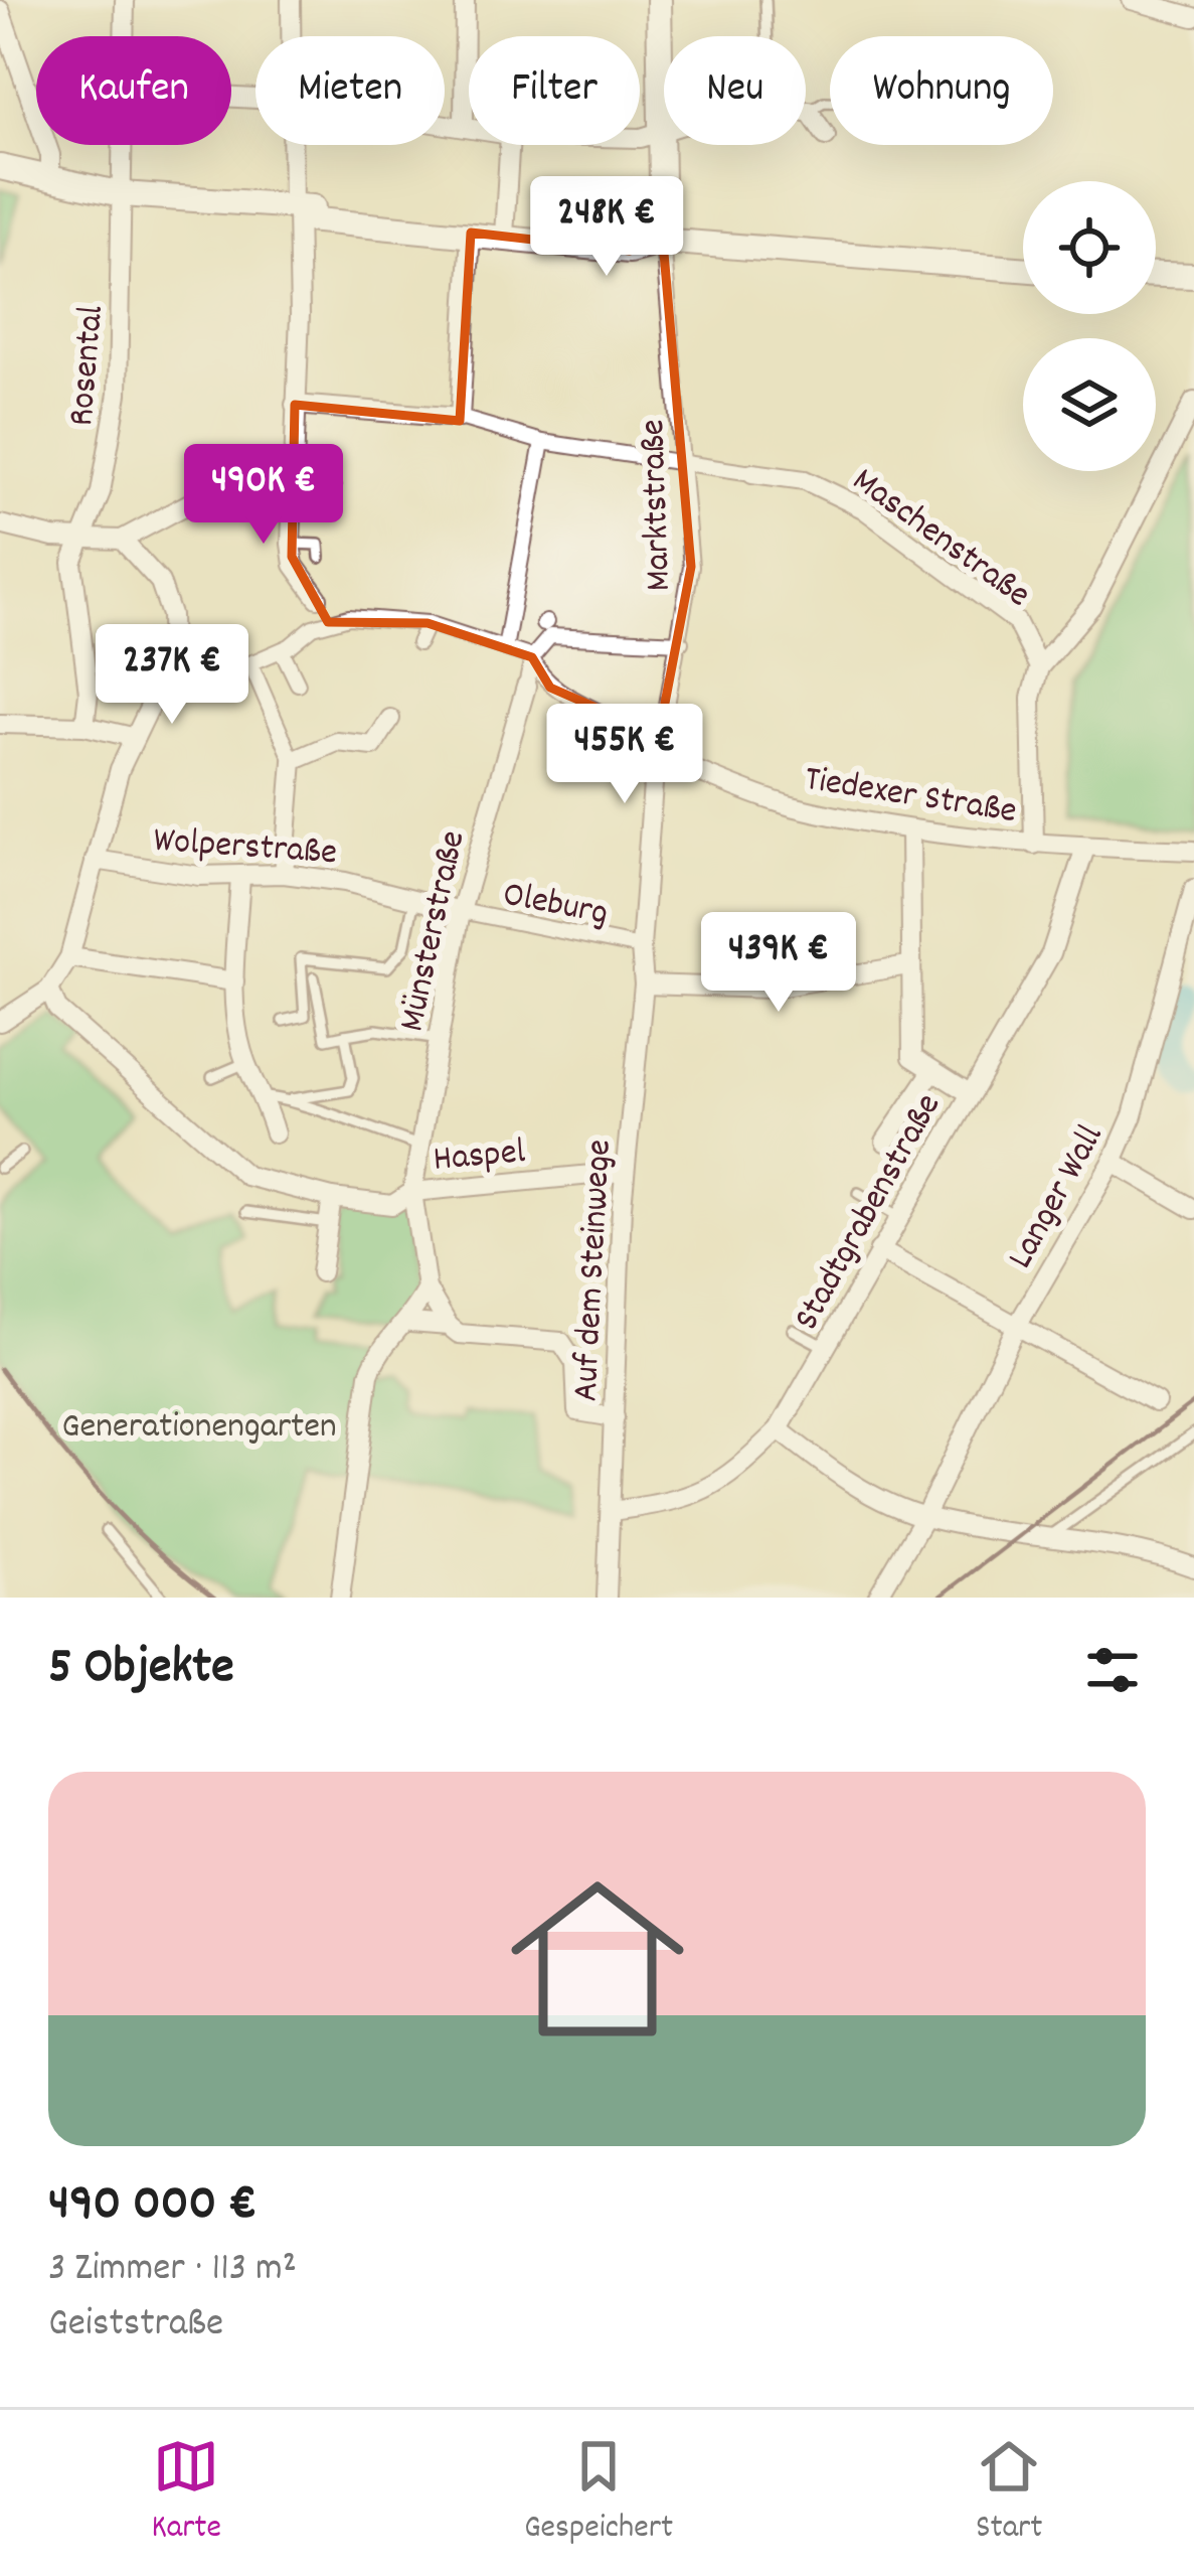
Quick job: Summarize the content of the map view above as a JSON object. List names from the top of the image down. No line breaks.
{"streets":{"street":["Rosental","Marktstraße","Maschenstraße","Tiedexer Straße","Wolperstraße","Oleburg","Münsterstraße","Haspel","Langer Wall","Stadtgrabenstraße","Auf dem Steinwege"]},"crossings":[["Marktstraße","Maschenstraße"],["Marktstraße","Tiedexer Straße"],["Marktstraße","Auf dem Steinwege"],["Tiedexer Straße","Stadtgrabenstraße"],["Tiedexer Straße","Auf dem Steinwege"],["Wolperstraße","Oleburg"],["Wolperstraße","Münsterstraße"],["Oleburg","Münsterstraße"],["Oleburg","Auf dem Steinwege"],["Münsterstraße","Haspel"],["Haspel","Auf dem Steinwege"],["Stadtgrabenstraße","Auf dem Steinwege"]],"parks":["Generationengarten"],"page":{"chip":["Kaufen","Mieten","Filter","Neu","Wohnung"],"price":["248K €","490K €","237K €","455K €","439K €"],"heading":"5 Objekte","list":[{"name":"490 000 €","note":"3 Zimmer · 113 m² · Geiststraße"}],"tabs":["Karte","Gespeichert","Start"]}}
